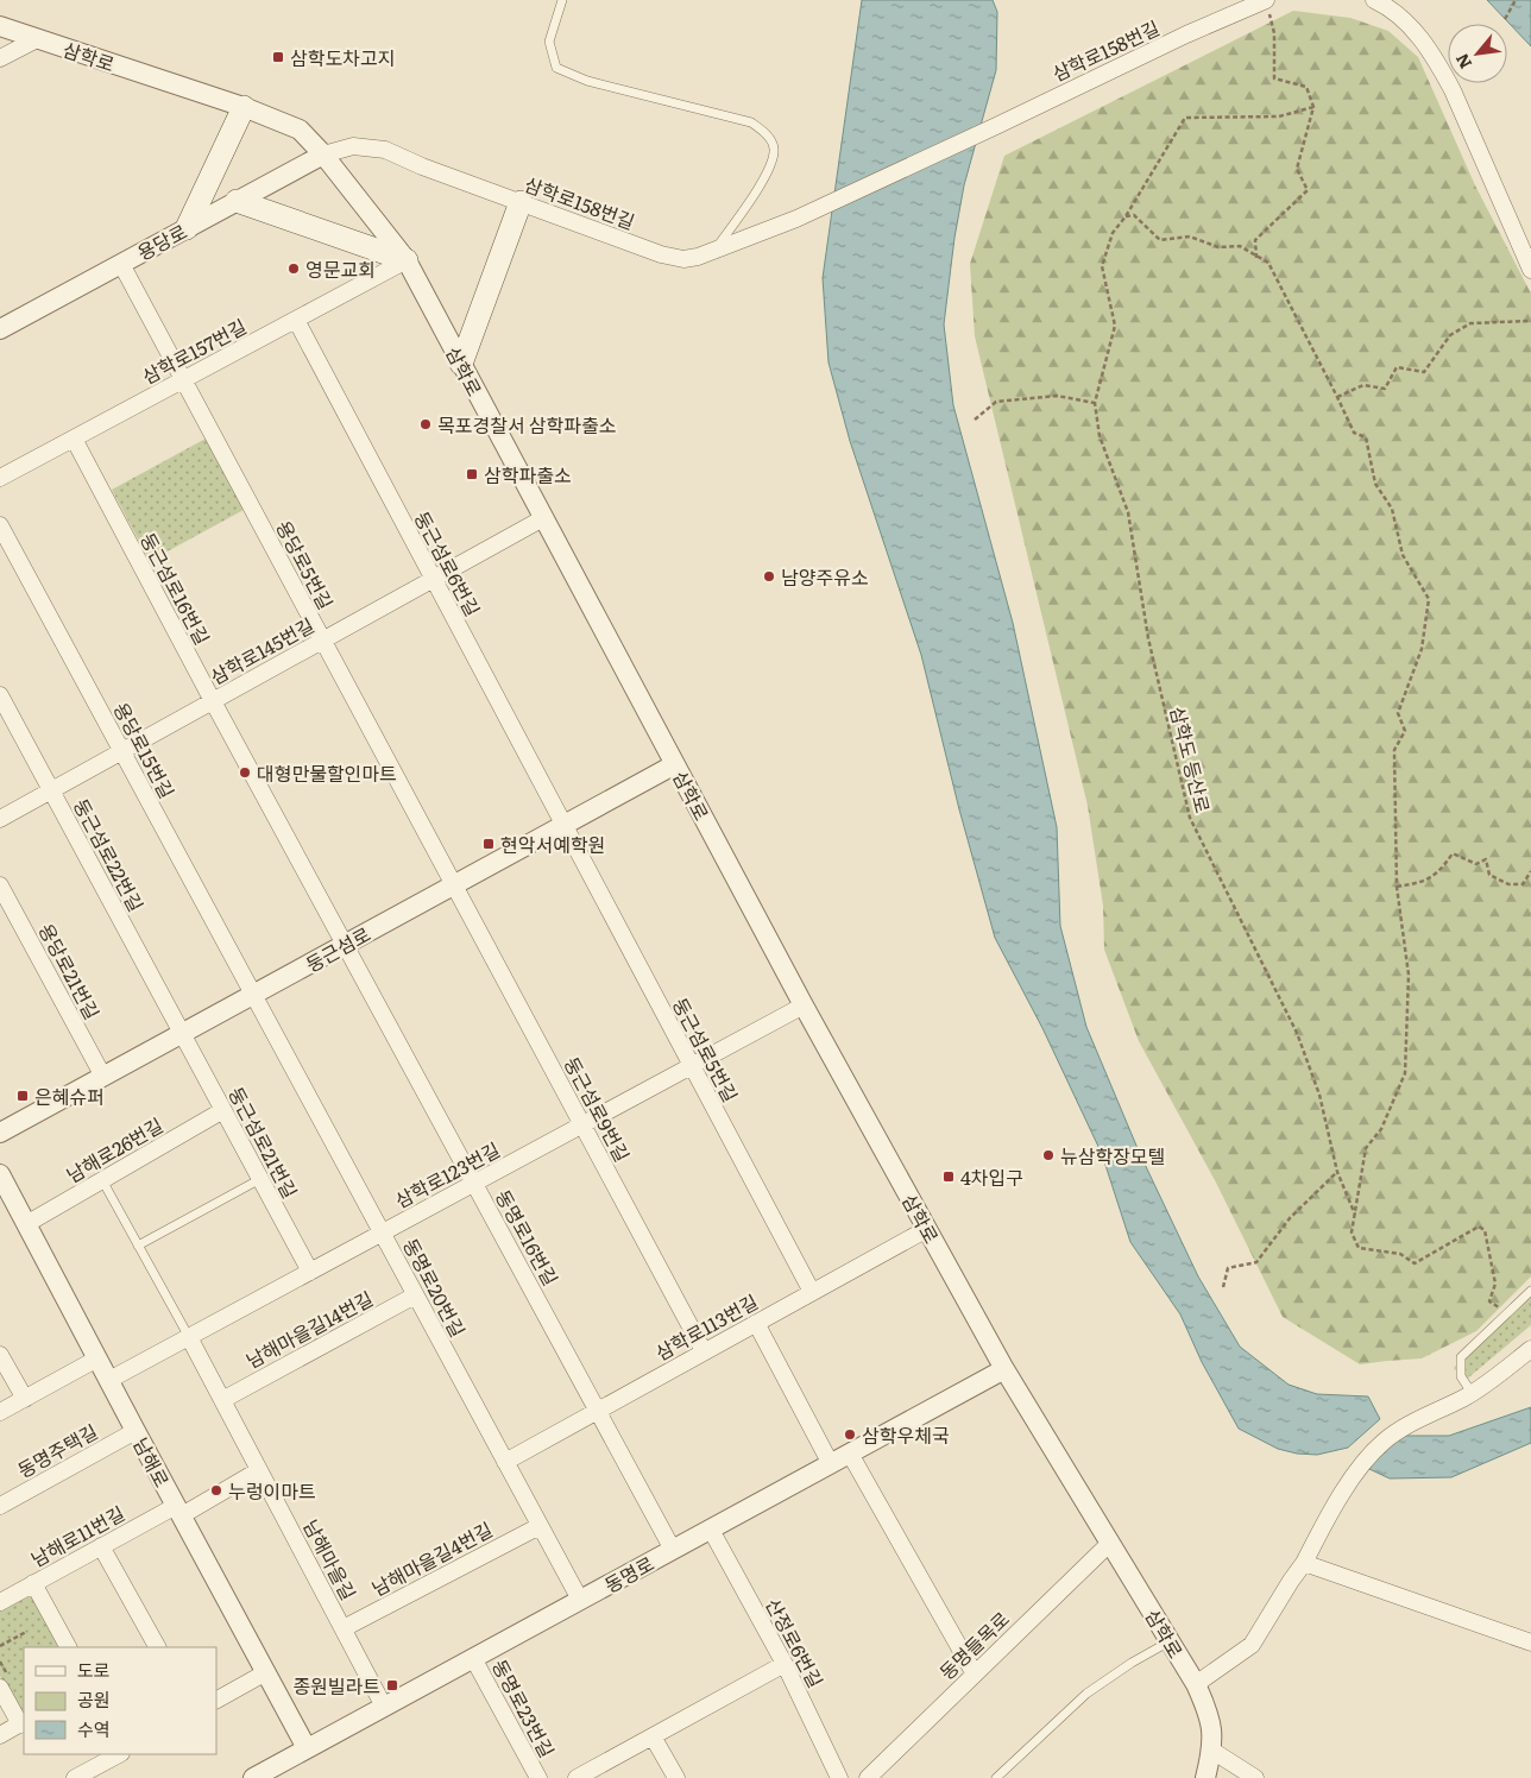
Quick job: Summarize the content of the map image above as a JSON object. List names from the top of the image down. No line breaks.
{"streets":{"street":["삼학로158번길","삼학로","용당로","삼학로157번길","둥근섬로6번길","용당로5번길","둥근섬로16번길","삼학로145번길","용당로15번길","둥근섬로22번길","둥근섬로","용당로21번길","둥근섬로5번길","둥근섬로9번길","둥근섬로21번길","남해로26번길","삼학로123번길","동명로16번길","동명로20번길","삼학로113번길","남해마을길14번길","동명주택길","남해로","남해로11번길","남해마을길4번길","남해마을길","동명로","산정로6번길","동명들목로","동명로23번길"],"path":["삼학도 등산로"]},"crossings":[["삼학로158번길","삼학로"],["삼학로158번길","용당로"],["삼학로","용당로"],["삼학로","삼학로157번길"],["삼학로","삼학로145번길"],["삼학로","둥근섬로"],["삼학로","삼학로123번길"],["삼학로","삼학로113번길"],["삼학로","동명로"],["삼학로","동명들목로"],["용당로","용당로5번길"],["삼학로157번길","둥근섬로6번길"],["삼학로157번길","용당로5번길"],["삼학로157번길","둥근섬로16번길"],["둥근섬로6번길","삼학로145번길"],["둥근섬로6번길","둥근섬로"],["둥근섬로6번길","둥근섬로5번길"],["용당로5번길","삼학로145번길"],["용당로5번길","둥근섬로"],["용당로5번길","둥근섬로9번길"],["둥근섬로16번길","삼학로145번길"],["둥근섬로16번길","둥근섬로"],["둥근섬로16번길","동명로16번길"],["삼학로145번길","용당로15번길"],["삼학로145번길","둥근섬로22번길"],["용당로15번길","둥근섬로"],["용당로15번길","동명로20번길"],["둥근섬로22번길","둥근섬로"],["둥근섬로22번길","둥근섬로21번길"],["둥근섬로","용당로21번길"],["둥근섬로","둥근섬로5번길"],["둥근섬로","둥근섬로9번길"],["둥근섬로","둥근섬로21번길"],["둥근섬로","동명로16번길"],["둥근섬로","동명로20번길"],["둥근섬로5번길","삼학로123번길"],["둥근섬로5번길","삼학로113번길"],["둥근섬로9번길","삼학로123번길"],["둥근섬로9번길","삼학로113번길"],["둥근섬로21번길","남해로26번길"],["둥근섬로21번길","삼학로123번길"],["남해로26번길","남해로"],["삼학로123번길","동명로16번길"],["삼학로123번길","동명로20번길"],["삼학로123번길","남해로"],["삼학로123번길","남해마을길"],["동명로16번길","삼학로113번길"],["동명로16번길","동명로"],["동명로20번길","삼학로113번길"],["동명로20번길","남해마을길14번길"],["동명로20번길","남해마을길4번길"],["동명로20번길","동명로"],["남해마을길14번길","남해마을길"],["동명주택길","남해로"],["남해로","남해로11번길"],["남해로","동명로"],["남해로11번길","남해마을길"],["남해마을길4번길","남해마을길"],["남해마을길","동명로"],["동명로","산정로6번길"],["동명로","동명로23번길"]],"places":{"transit":["삼학도차고지","삼학파출소","현악서예학원","은혜슈퍼","4차입구","종원빌라트"],"other":["영문교회","목포경찰서 삼학파출소","남양주유소","대형만물할인마트","뉴삼학장모텔","삼학우체국","누렁이마트"]},"legend":["도로","공원","수역"],"north":"bottom left"}
